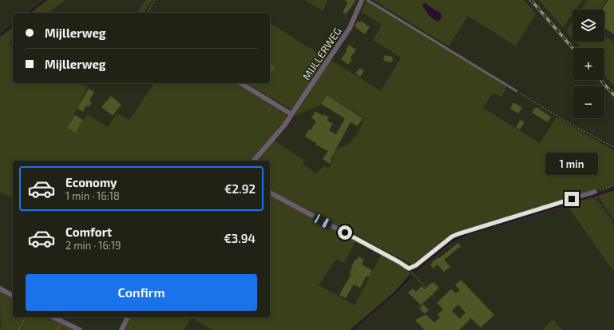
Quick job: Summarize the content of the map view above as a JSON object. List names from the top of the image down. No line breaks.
{"streets":{"street":["MIJLLERWEG"]},"page":{"map_buttons":["+","−"],"banner":["Mijllerweg","Mijllerweg"],"bubble":"1 min","list":[{"name":"Economy","note":"1 min · 16:18","value":"€2.92"},{"name":"Comfort","note":"2 min · 16:19","value":"€3.94"}],"buttons":"Confirm"}}
